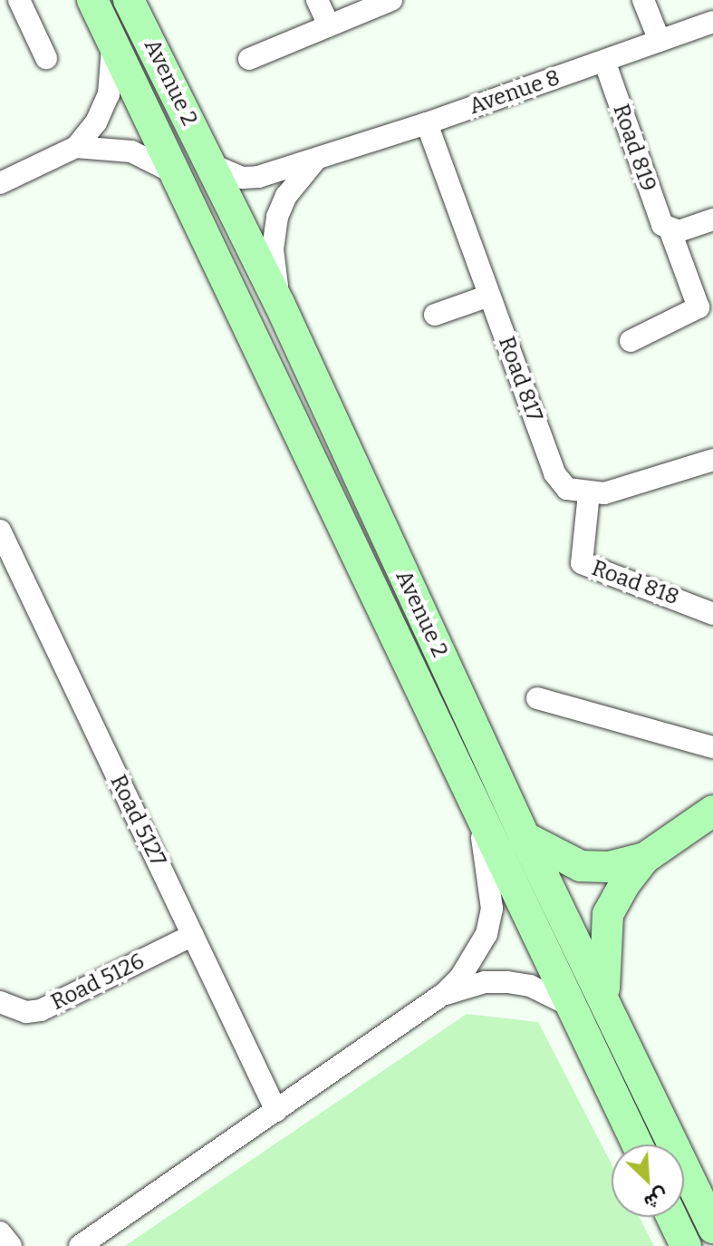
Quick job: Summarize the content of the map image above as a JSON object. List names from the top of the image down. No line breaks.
{"streets":{"main road":["Avenue 2"],"street":["Avenue 8","Road 819","Road 817","Road 818","Road 5127","Road 5126"]},"crossings":[["Avenue 2","Avenue 8"],["Avenue 8","Road 819"],["Avenue 8","Road 817"],["Road 817","Road 818"],["Road 5127","Road 5126"]],"north":"bottom right"}
